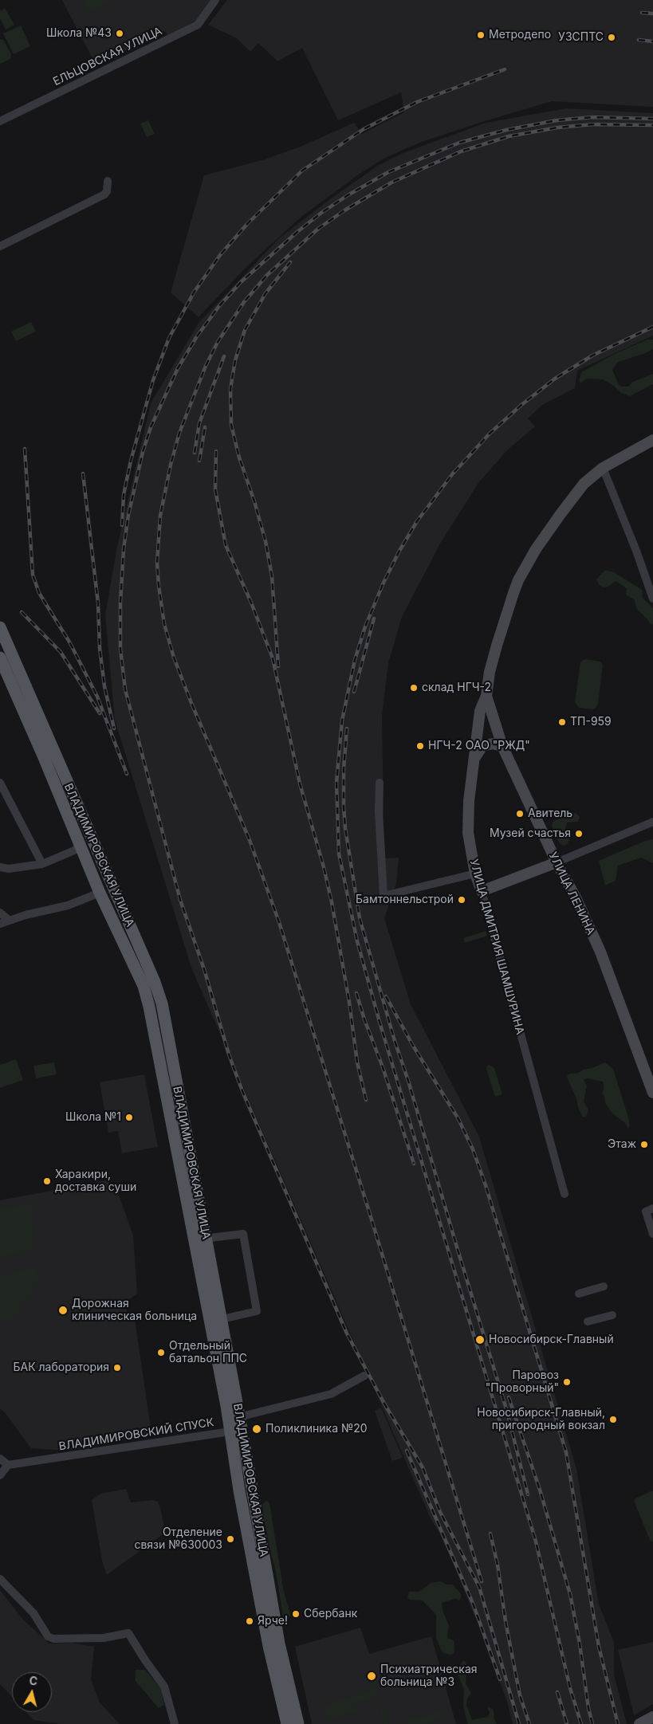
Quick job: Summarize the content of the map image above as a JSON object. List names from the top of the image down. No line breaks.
{"streets":{"main road":["ВЛАДИМИРОВСКАЯ УЛИЦА"],"street":["ЕЛЬЦОВСКАЯ УЛИЦА","УЛИЦА ЛЕНИНА","УЛИЦА ДМИТРИЯ ШАМШУРИНА","ВЛАДИМИРОВСКИЙ СПУСК"]},"crossings":[["ВЛАДИМИРОВСКАЯ УЛИЦА","ВЛАДИМИРОВСКИЙ СПУСК"],["УЛИЦА ЛЕНИНА","УЛИЦА ДМИТРИЯ ШАМШУРИНА"]],"places":["Школа №43","Метродепо","УЗСПТС","склад НГЧ-2","ТП-959","НГЧ-2 ОАО \"РЖД\"","Авитель","Музей счастья","Бамтоннельстрой","Школа №1","Этаж","Харакири, доставка суши","Дорожная клиническая больница","Новосибирск-Главный","Отдельный батальон ППС","БАК лаборатория","Паровоз \"Проворный\"","Новосибирск-Главный, пригородный вокзал","Поликлиника №20","Отделение связи №630003","Сбербанк","Ярче!","Психиатрическая больница №3"],"north":"top"}
